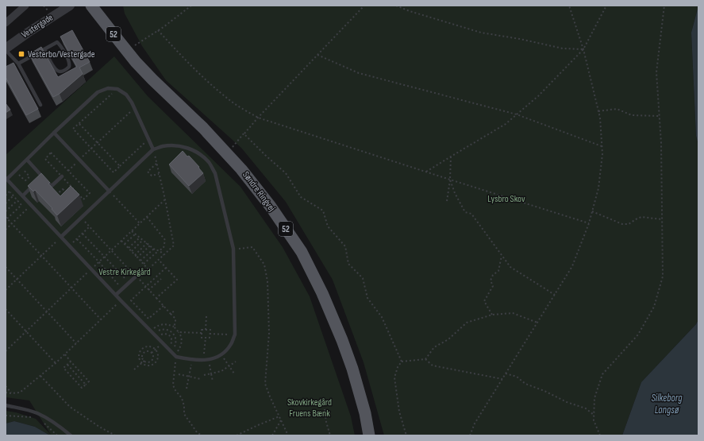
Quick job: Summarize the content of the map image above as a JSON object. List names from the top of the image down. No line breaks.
{"streets":{"main road":["52","Søndre Ringvej"],"street":["Vestergade"]},"water":["Silkeborg Langsø"],"parks":["Lysbro Skov","Vestre Kirkegård","Skovkirkegård Fruens Bænk"],"places":{"transit":["Vesterbo/Vestergade"]}}
